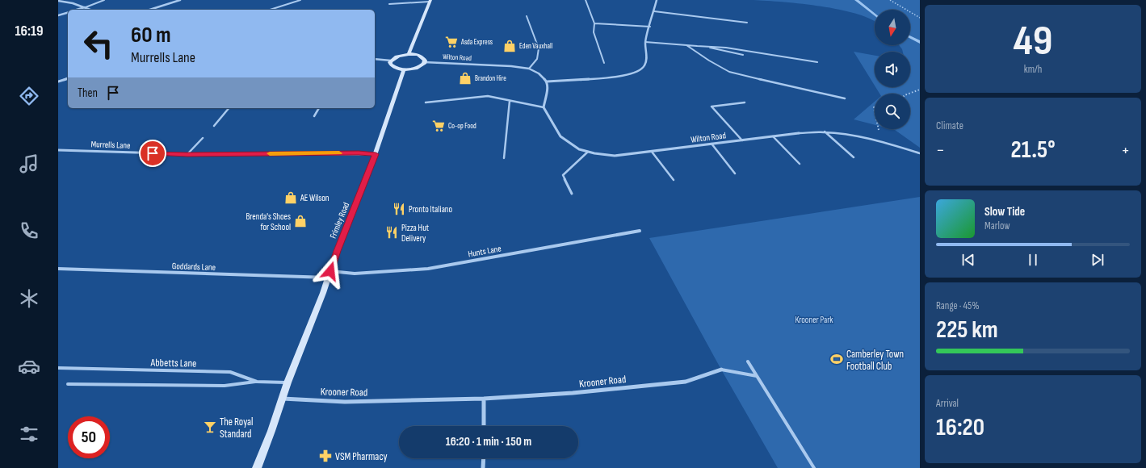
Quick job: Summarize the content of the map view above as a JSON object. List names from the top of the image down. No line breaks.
{"streets":{"main road":["Frimley Road"],"street":["Wilton Road","Murrells Lane","Hunts Lane","Goddards Lane","Krooner Road"],"lane":["Abbetts Lane"]},"crossings":[["Murrells Lane","Frimley Road"],["Frimley Road","Hunts Lane"],["Frimley Road","Goddards Lane"],["Frimley Road","Abbetts Lane"],["Frimley Road","Krooner Road"],["Hunts Lane","Goddards Lane"]],"parks":["Krooner Park"],"places":{"supermarket":["Asda Express","Co-op Food"],"shop":["Eden Vauxhall","Brandon Hire","AE Wilson","Brenda's Shoes for School"],"restaurant":["Pronto Italiano","Pizza Hut Delivery"],"sports":["Camberley Town Football Club"],"bar":["The Royal Standard"],"pharmacy":["VSM Pharmacy"]},"north":"bottom","page":{"tabs":"16:19","tile":[["49","km/h"],"Climate",["Range · 45%","225 km"],["Arrival","16:20"]],"turn":["60 m","Murrells Lane"],"then":"Then","heat":["−","21.5°","+"],"song":["Slow Tide","Marlow"],"limit":"50","trip":"16:20 · 1 min · 150 m"}}
